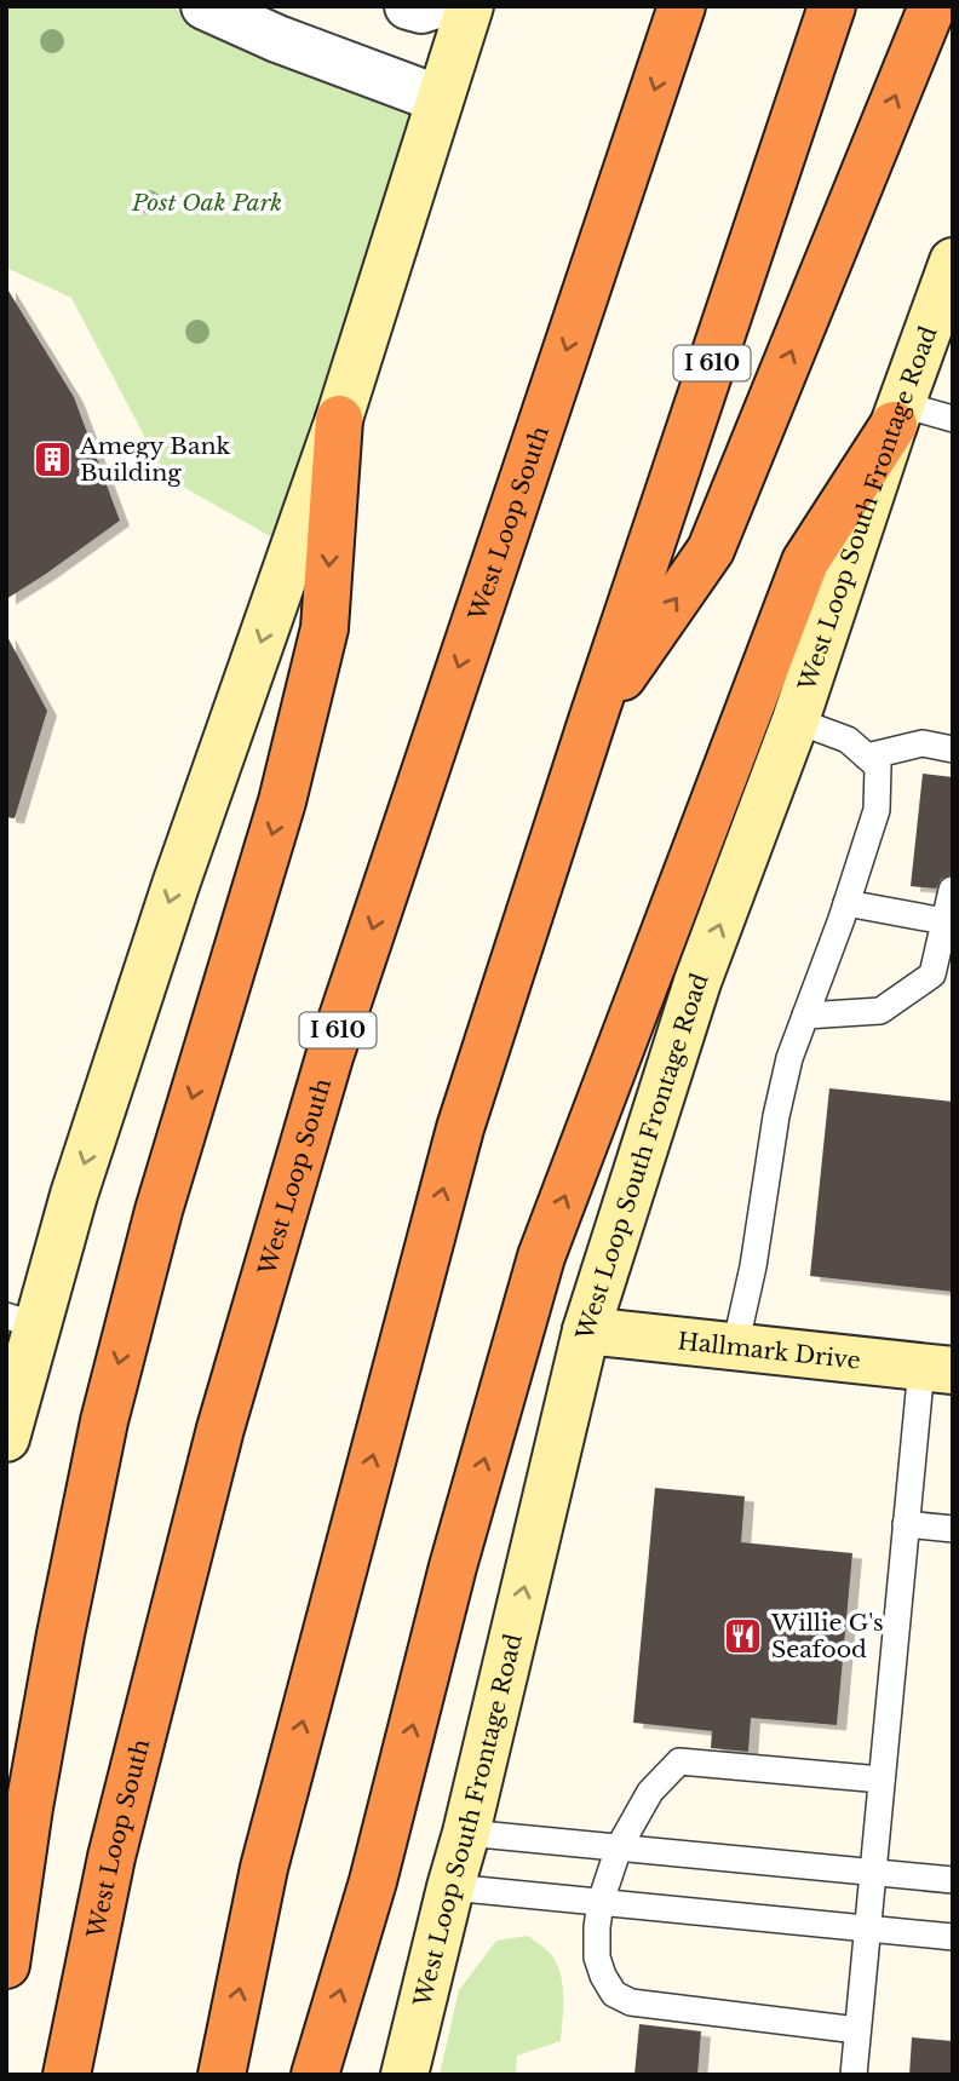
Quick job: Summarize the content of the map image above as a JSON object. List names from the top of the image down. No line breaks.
{"streets":{"highway":["I 610","West Loop South"],"main road":["West Loop South Frontage Road","Hallmark Drive"]},"crossings":[["West Loop South Frontage Road","Hallmark Drive"]],"one_way":["West Loop South Frontage Road"],"parks":["Post Oak Park"],"places":{"building":["Amegy Bank Building"],"restaurant":["Willie G's Seafood"]}}
